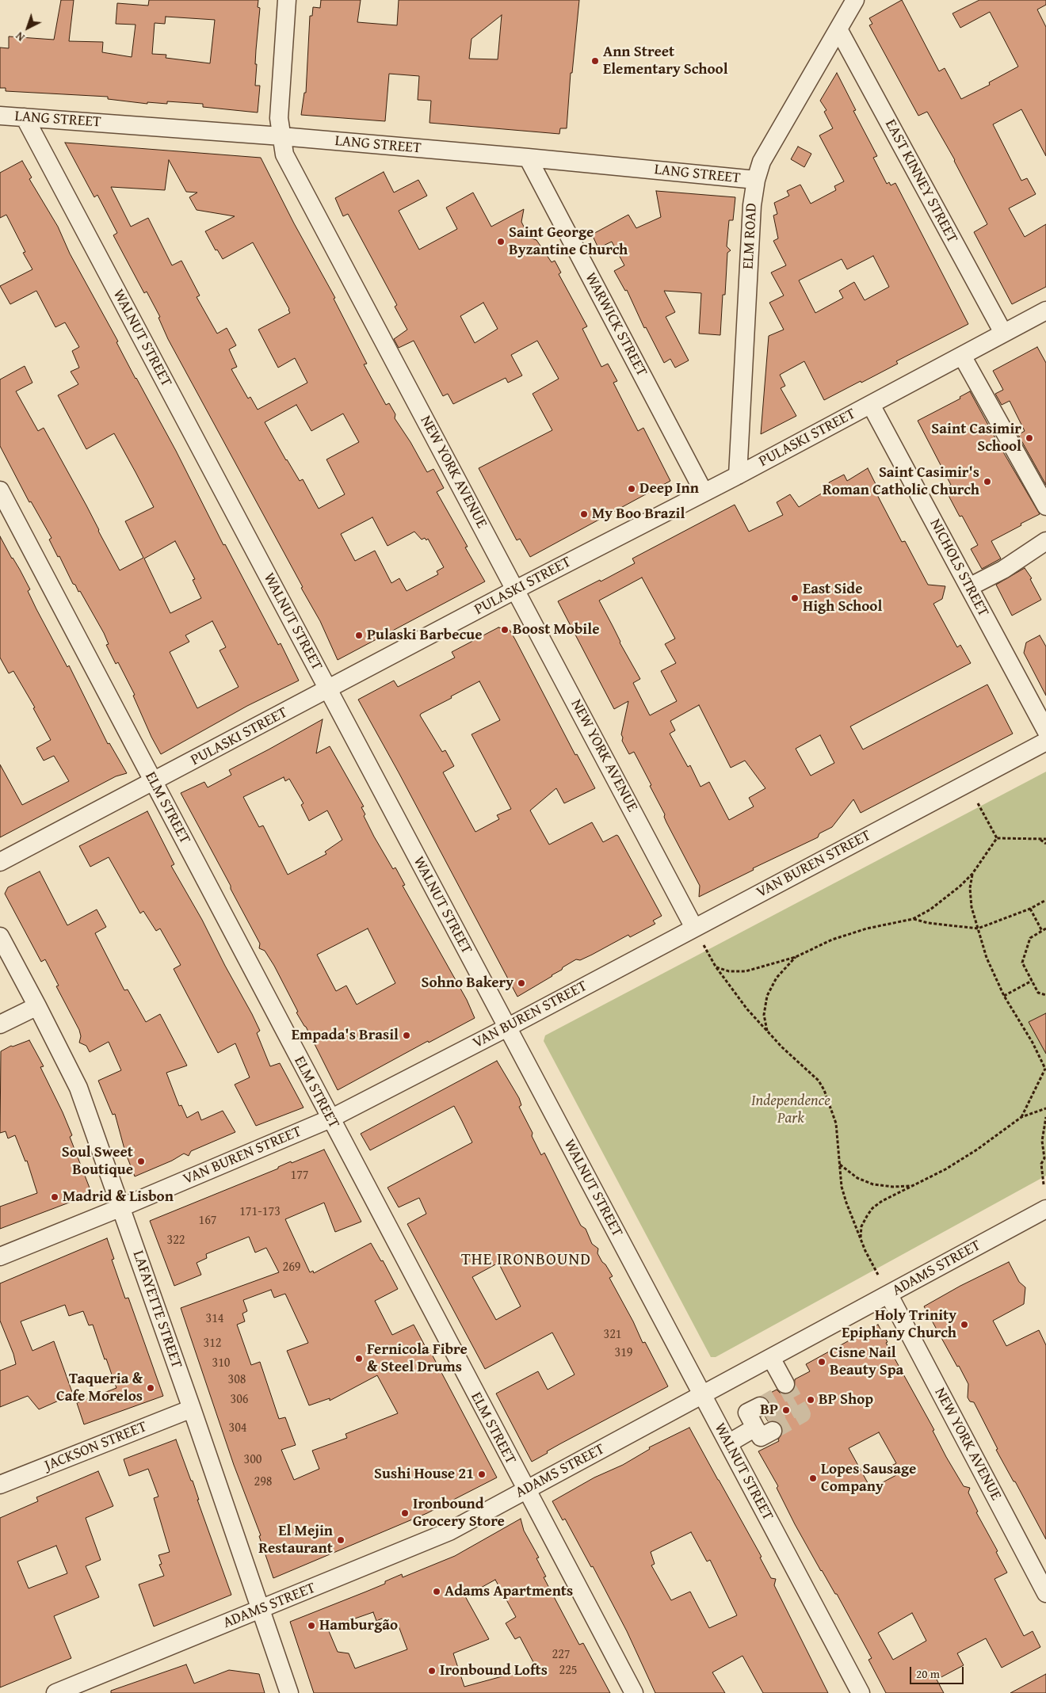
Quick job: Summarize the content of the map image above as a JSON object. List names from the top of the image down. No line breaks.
{"streets":{"street":["LANG STREET","EAST KINNEY STREET","ELM ROAD","WARWICK STREET","WALNUT STREET","PULASKI STREET","NEW YORK AVENUE","NICHOLS STREET","ELM STREET","VAN BUREN STREET","ADAMS STREET","LAFAYETTE STREET","JACKSON STREET"]},"crossings":[["LANG STREET","ELM ROAD"],["LANG STREET","WARWICK STREET"],["LANG STREET","WALNUT STREET"],["LANG STREET","NEW YORK AVENUE"],["EAST KINNEY STREET","ELM ROAD"],["EAST KINNEY STREET","PULASKI STREET"],["ELM ROAD","PULASKI STREET"],["WARWICK STREET","PULASKI STREET"],["WALNUT STREET","PULASKI STREET"],["WALNUT STREET","VAN BUREN STREET"],["WALNUT STREET","ADAMS STREET"],["PULASKI STREET","NEW YORK AVENUE"],["PULASKI STREET","NICHOLS STREET"],["PULASKI STREET","ELM STREET"],["NEW YORK AVENUE","VAN BUREN STREET"],["NEW YORK AVENUE","ADAMS STREET"],["ELM STREET","VAN BUREN STREET"],["ELM STREET","ADAMS STREET"],["VAN BUREN STREET","LAFAYETTE STREET"],["ADAMS STREET","LAFAYETTE STREET"],["LAFAYETTE STREET","JACKSON STREET"]],"districts":["THE IRONBOUND"],"parks":["Independence Park"],"places":["Ann Street Elementary School","Saint George Byzantine Church","Saint Casimir School","Saint Casimir's Roman Catholic Church","Deep Inn","My Boo Brazil","East Side High School","Boost Mobile","Pulaski Barbecue","Sohno Bakery","Empada's Brasil","Soul Sweet Boutique","Madrid & Lisbon","Holy Trinity Epiphany Church","Fernicola Fibre & Steel Drums","Cisne Nail Beauty Spa","Taqueria & Cafe Morelos","BP Shop","BP","Sushi House 21","Lopes Sausage Company","Ironbound Grocery Store","El Mejin Restaurant","Adams Apartments","Hamburgão","Ironbound Lofts"],"house_numbers":["177","171-173","167","322","269","314","321","312","319","310","308","306","304","300","298","227","225"],"scale_bar":"20 m","north":"bottom left"}
